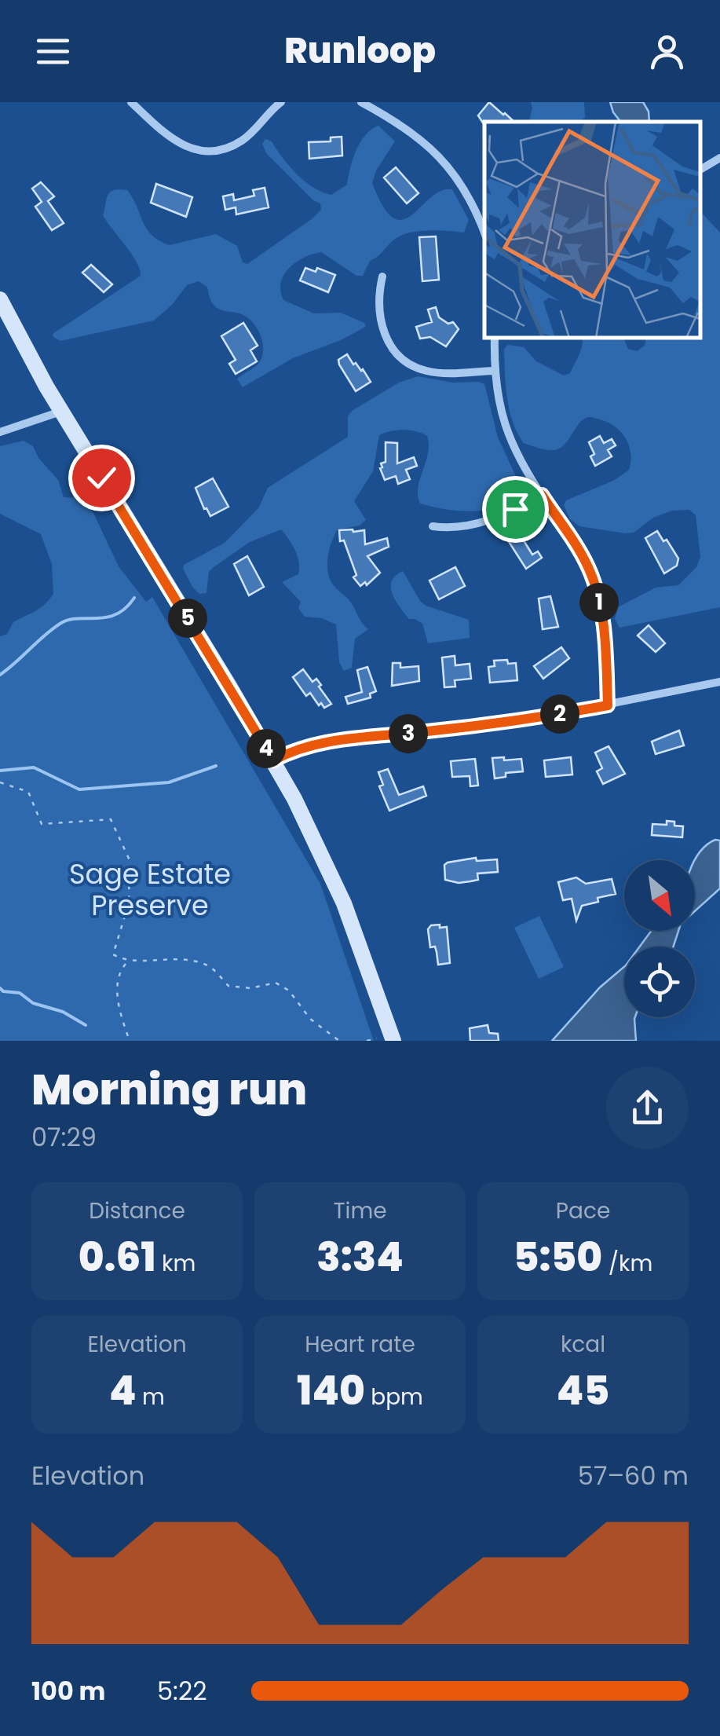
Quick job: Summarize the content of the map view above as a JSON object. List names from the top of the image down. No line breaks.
{"parks":["Sage Estate Preserve"],"north":"bottom right","page":{"header":"Runloop","pins":["1","5","2","3","4"],"heading":["Morning run","07:29"],"stats":[["Distance","0.61 km"],["Time","3:34"],["Pace","5:50 /km"],["Elevation","4 m"],["Heart rate","140 bpm"],["kcal","45"]],"chart":["Elevation","57–60 m"],"list":[{"name":"100 m","note":"5:22"}]}}
